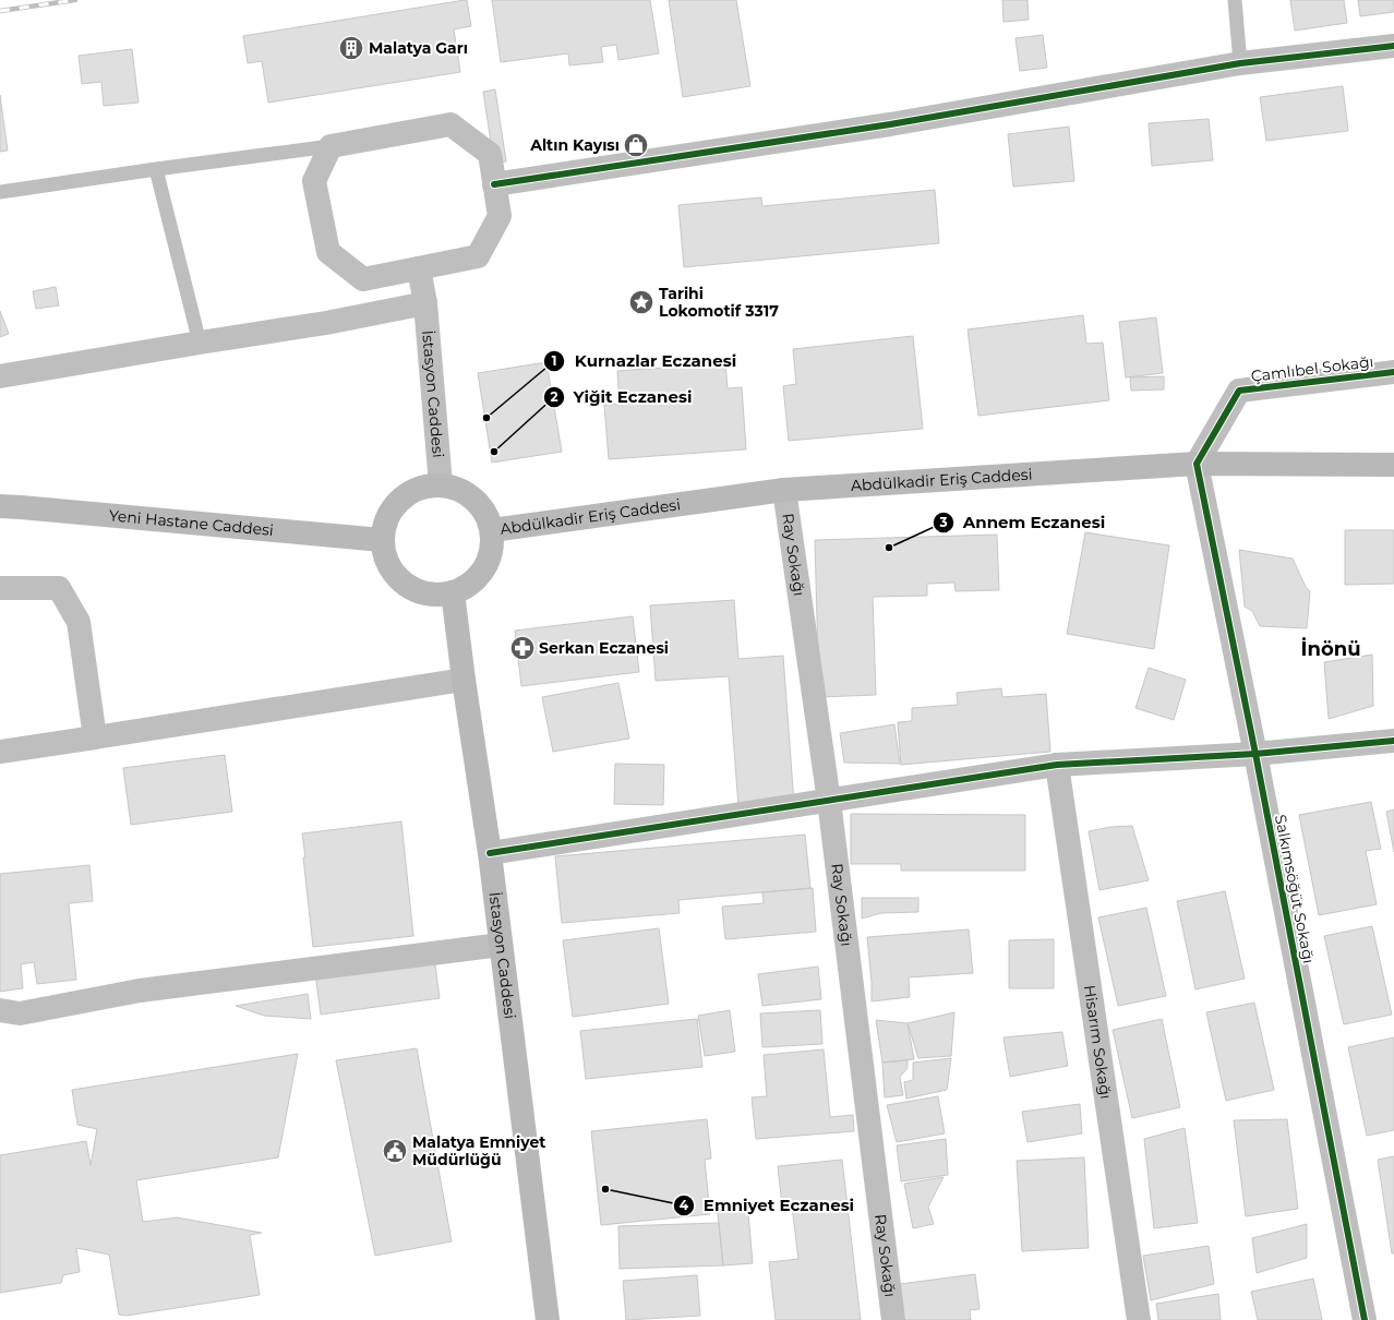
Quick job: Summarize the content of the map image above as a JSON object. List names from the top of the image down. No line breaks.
{"streets":{"main road":["İstasyon Caddesi","Abdülkadir Eriş Caddesi","Yeni Hastane Caddesi"],"street":["Çamlıbel Sokağı","Ray Sokağı","Salkımsöğüt Sokağı","Hisarım Sokağı"]},"crossings":[["Çamlıbel Sokağı","Abdülkadir Eriş Caddesi"],["Çamlıbel Sokağı","Salkımsöğüt Sokağı"],["İstasyon Caddesi","Abdülkadir Eriş Caddesi"],["İstasyon Caddesi","Yeni Hastane Caddesi"],["Abdülkadir Eriş Caddesi","Yeni Hastane Caddesi"],["Abdülkadir Eriş Caddesi","Ray Sokağı"],["Abdülkadir Eriş Caddesi","Salkımsöğüt Sokağı"]],"districts":["İnönü"],"places":{"building":["Malatya Garı"],"shop":["Altın Kayısı"],"place":["Tarihi Lokomotif 3317"],"other":["Kurnazlar Eczanesi","Yiğit Eczanesi","Annem Eczanesi","Emniyet Eczanesi"],"pharmacy":["Serkan Eczanesi"],"public building":["Malatya Emniyet Müdürlüğü"]}}
